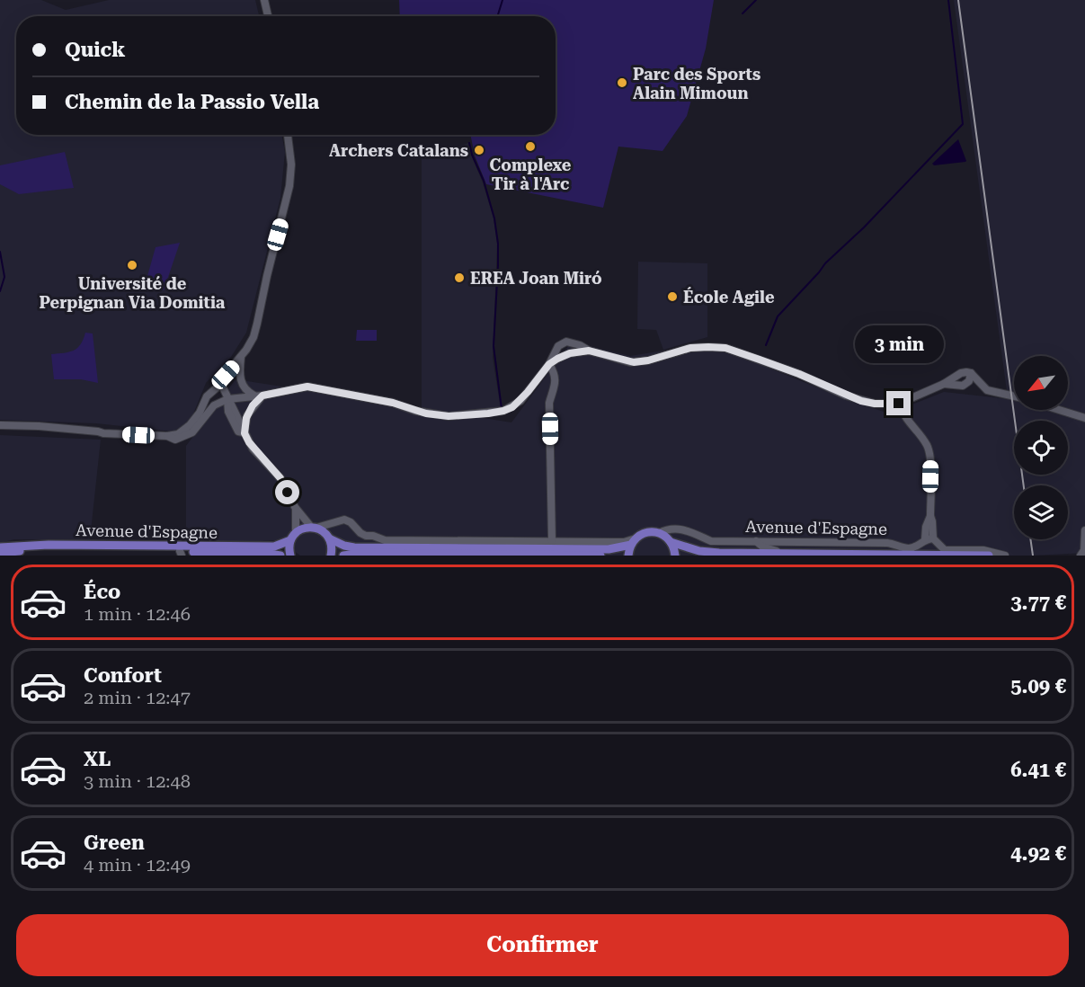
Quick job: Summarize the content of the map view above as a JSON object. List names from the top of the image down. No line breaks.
{"streets":{"main road":["Avenue d'Espagne"]},"places":["Parc des Sports Alain Mimoun","Complexe Tir à l'Arc","Archers Catalans","Université de Perpignan Via Domitia","EREA Joan Miró","École Agile"],"north":"bottom left","page":{"banner":["Quick","Chemin de la Passio Vella"],"bubble":"3 min","list":[{"name":"Éco","note":"1 min · 12:46","value":"3.77 €"},{"name":"Confort","note":"2 min · 12:47","value":"5.09 €"},{"name":"XL","note":"3 min · 12:48","value":"6.41 €"},{"name":"Green","note":"4 min · 12:49","value":"4.92 €"}],"buttons":"Confirmer"}}
